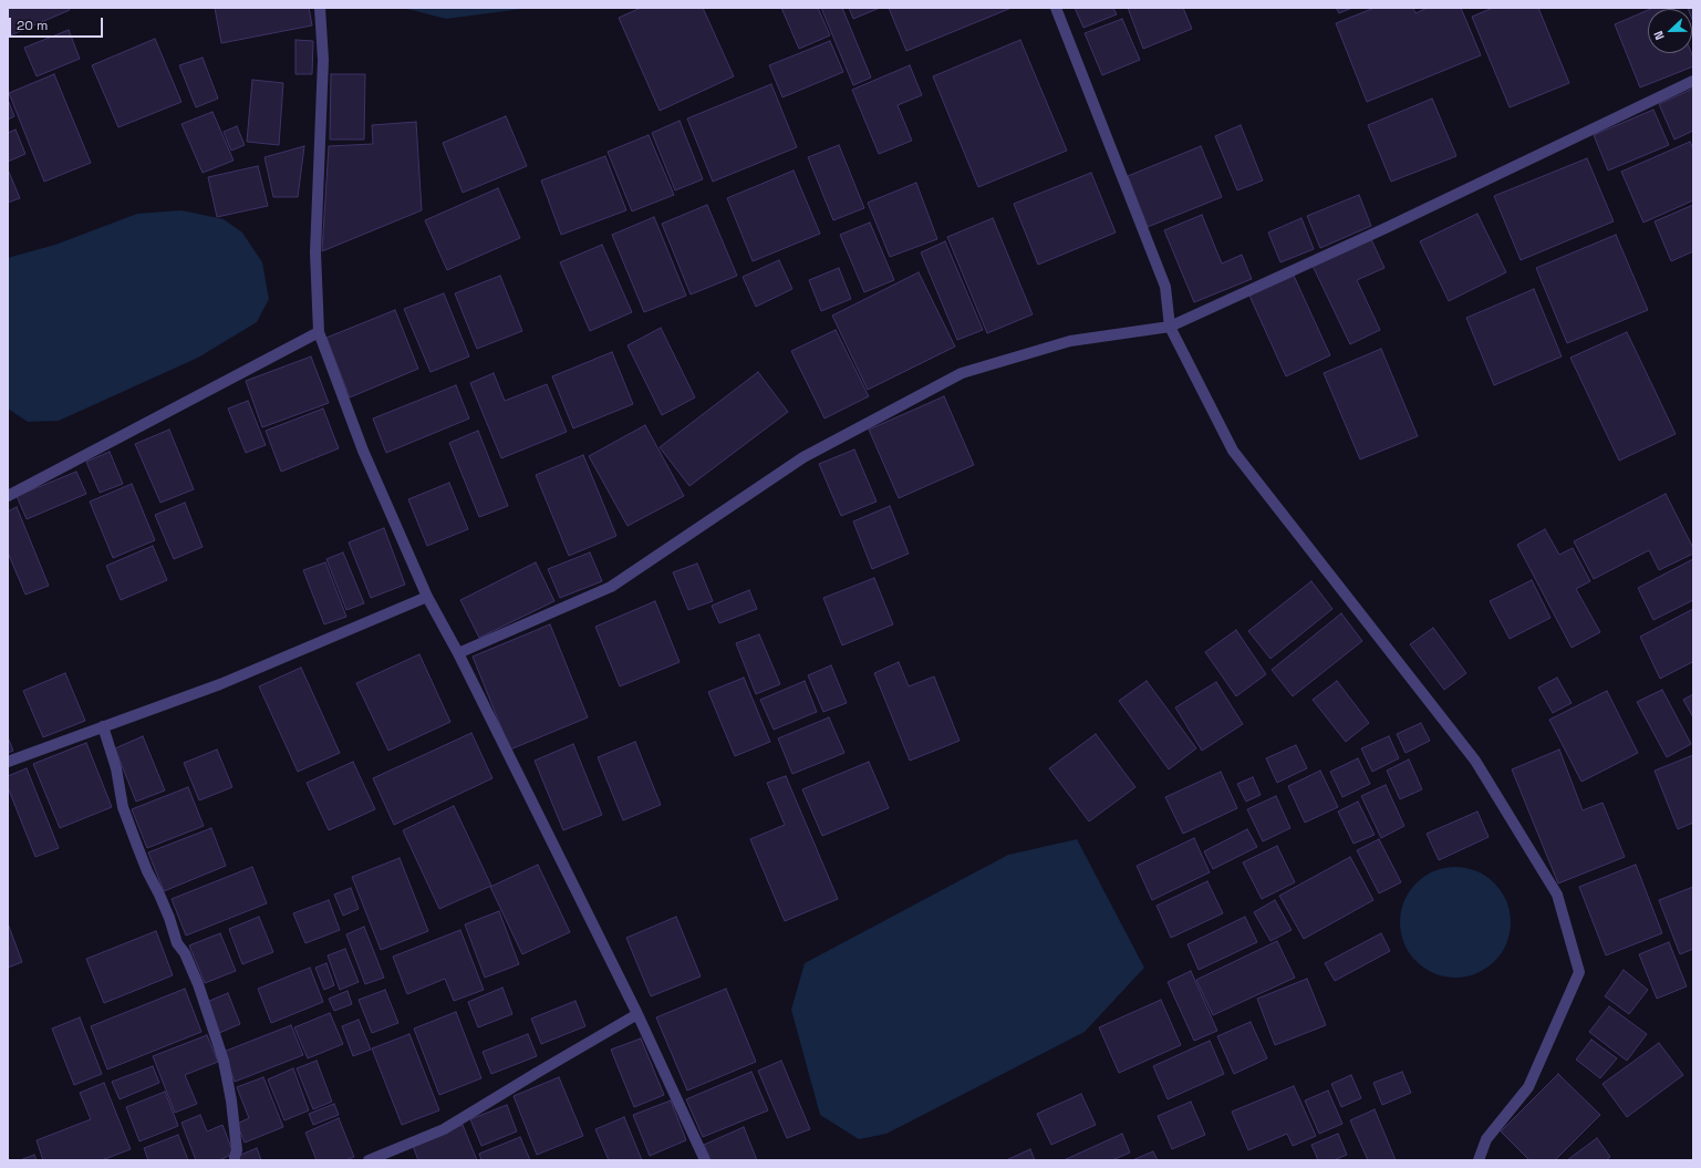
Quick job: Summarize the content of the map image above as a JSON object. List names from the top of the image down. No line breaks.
{"scale_bar":"20 m","north":"left"}
